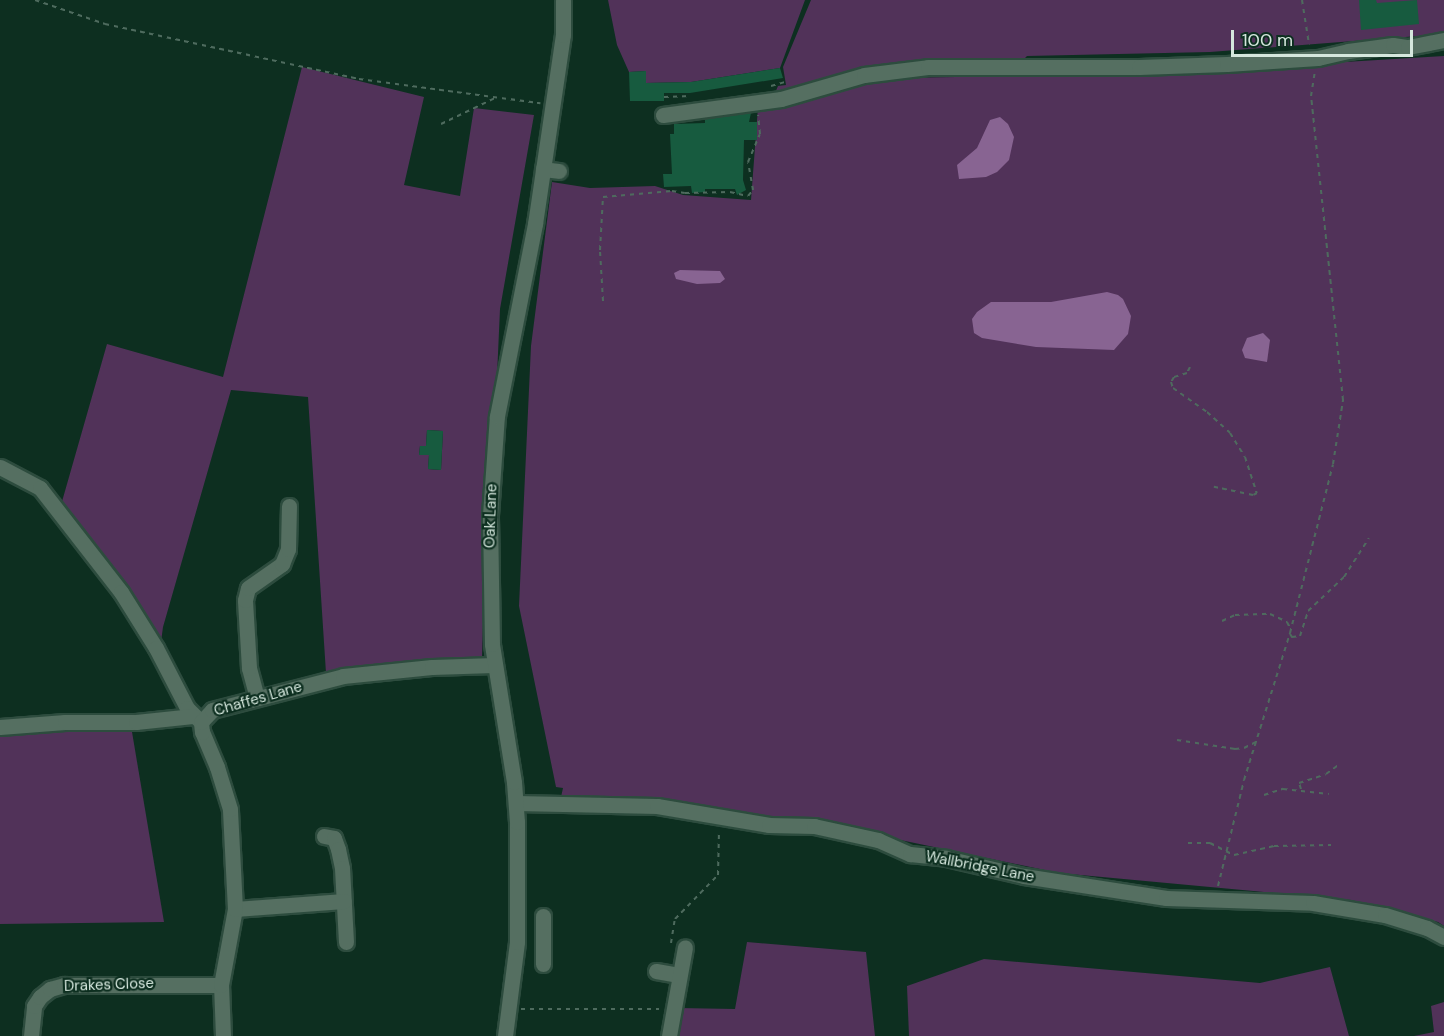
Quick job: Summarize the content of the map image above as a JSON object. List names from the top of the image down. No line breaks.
{"streets":{"street":["Oak Lane","Chaffes Lane","Wallbridge Lane","Drakes Close"]},"crossings":[["Oak Lane","Chaffes Lane"],["Oak Lane","Wallbridge Lane"],["Chaffes Lane","Drakes Close"]],"scale_bar":"100 m"}
